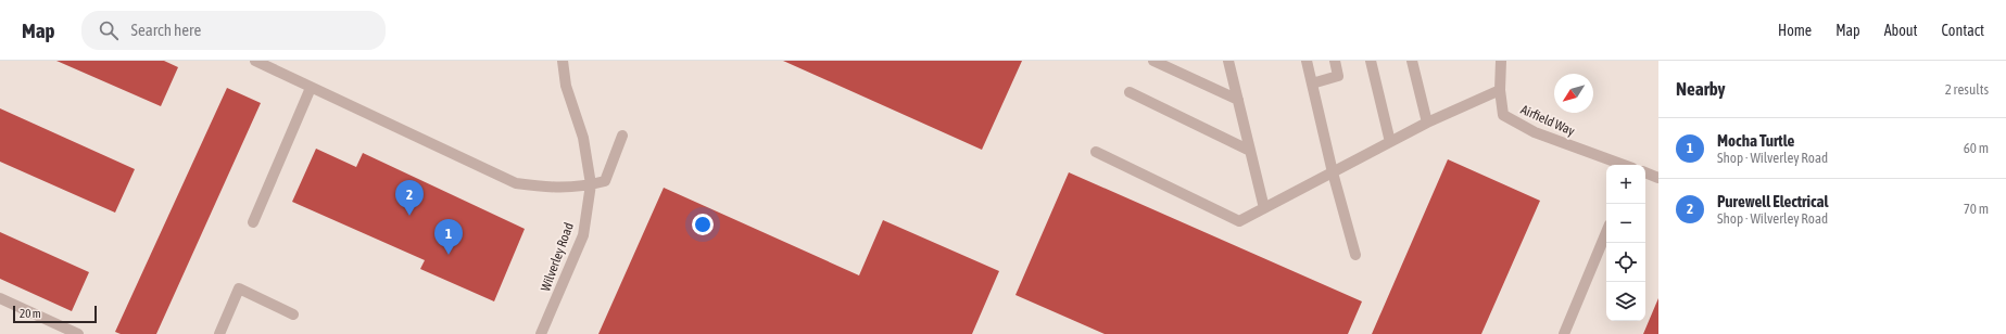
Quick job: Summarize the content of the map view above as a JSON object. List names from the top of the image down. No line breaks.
{"streets":{"street":["Airfield Way","Wilverley Road"]},"scale_bar":"20 m","north":"bottom left","page":{"header":"Map","search":"Search here","nav":["Home","Map","About","Contact"],"heading":["Nearby","2 results"],"list":[{"mark":"1","name":"Mocha Turtle","note":"Shop · Wilverley Road","value":"60 m"},{"mark":"2","name":"Purewell Electrical","note":"Shop · Wilverley Road","value":"70 m"}],"map_buttons":["+","−"],"pins":["2","1"],"scale":"20 m"}}
